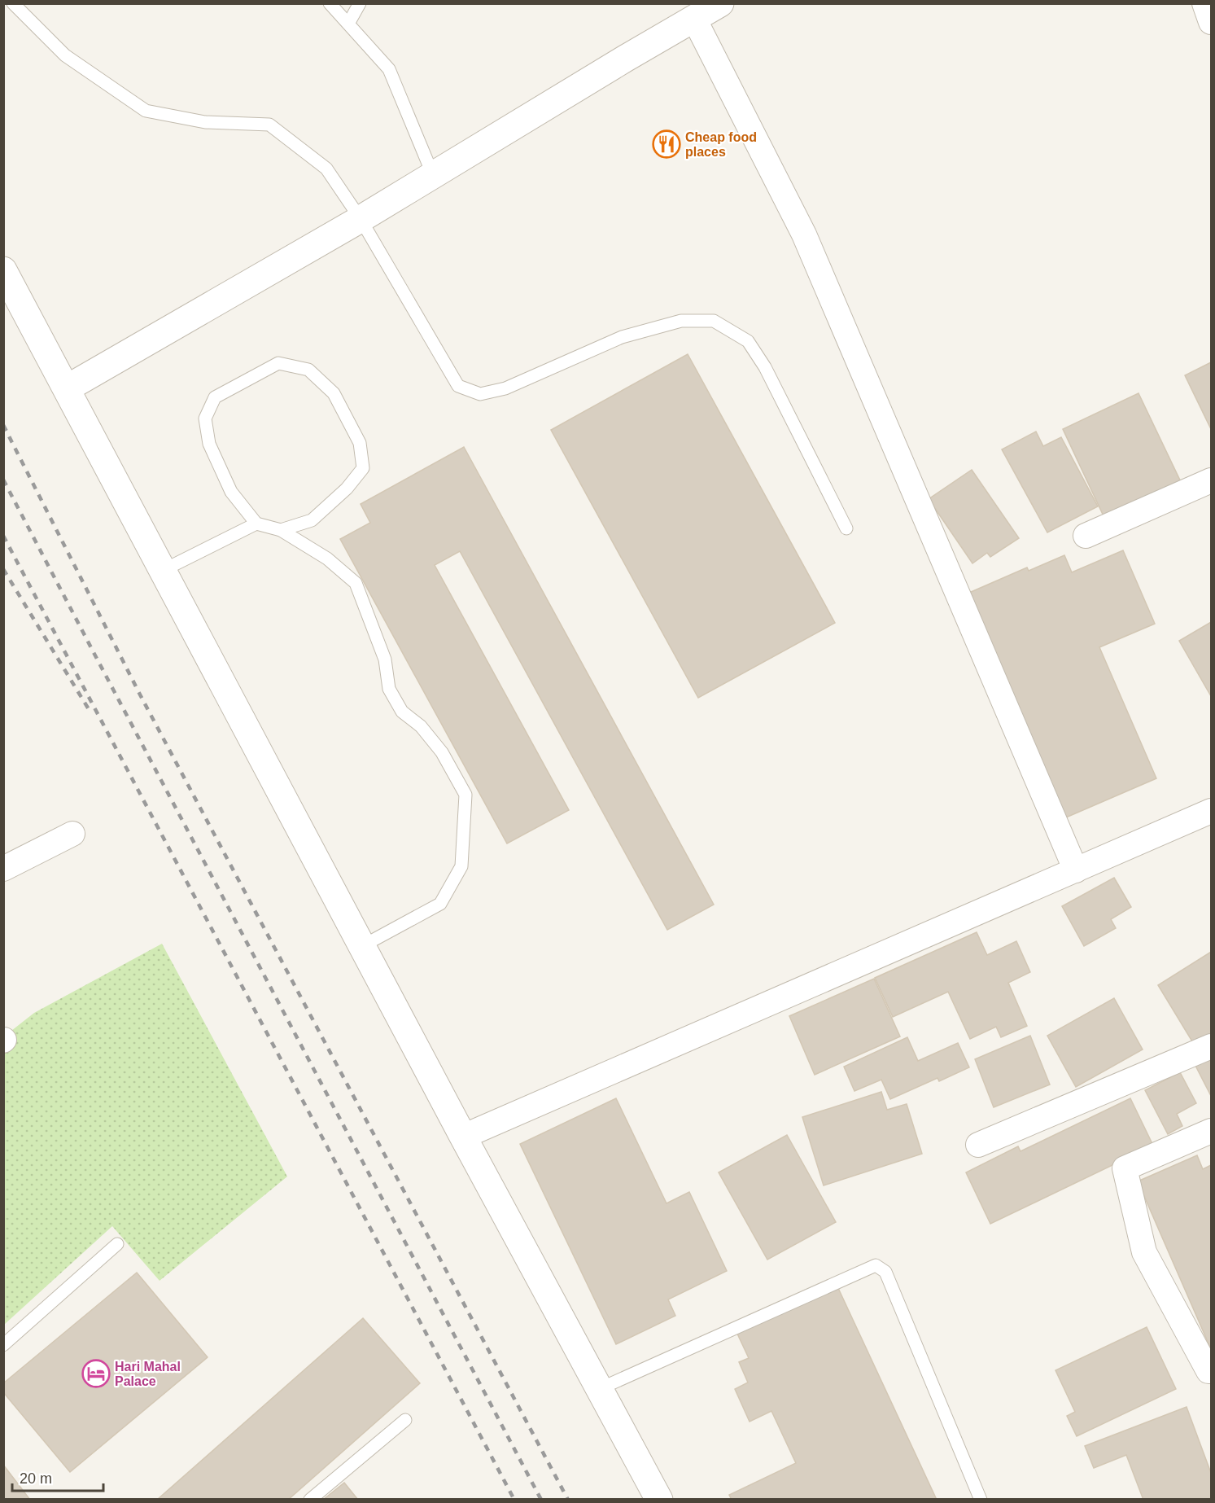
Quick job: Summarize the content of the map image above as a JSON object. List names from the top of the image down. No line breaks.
{"places":{"restaurant":["Cheap food places"],"hotel":["Hari Mahal Palace"]},"scale_bar":"20 m"}
